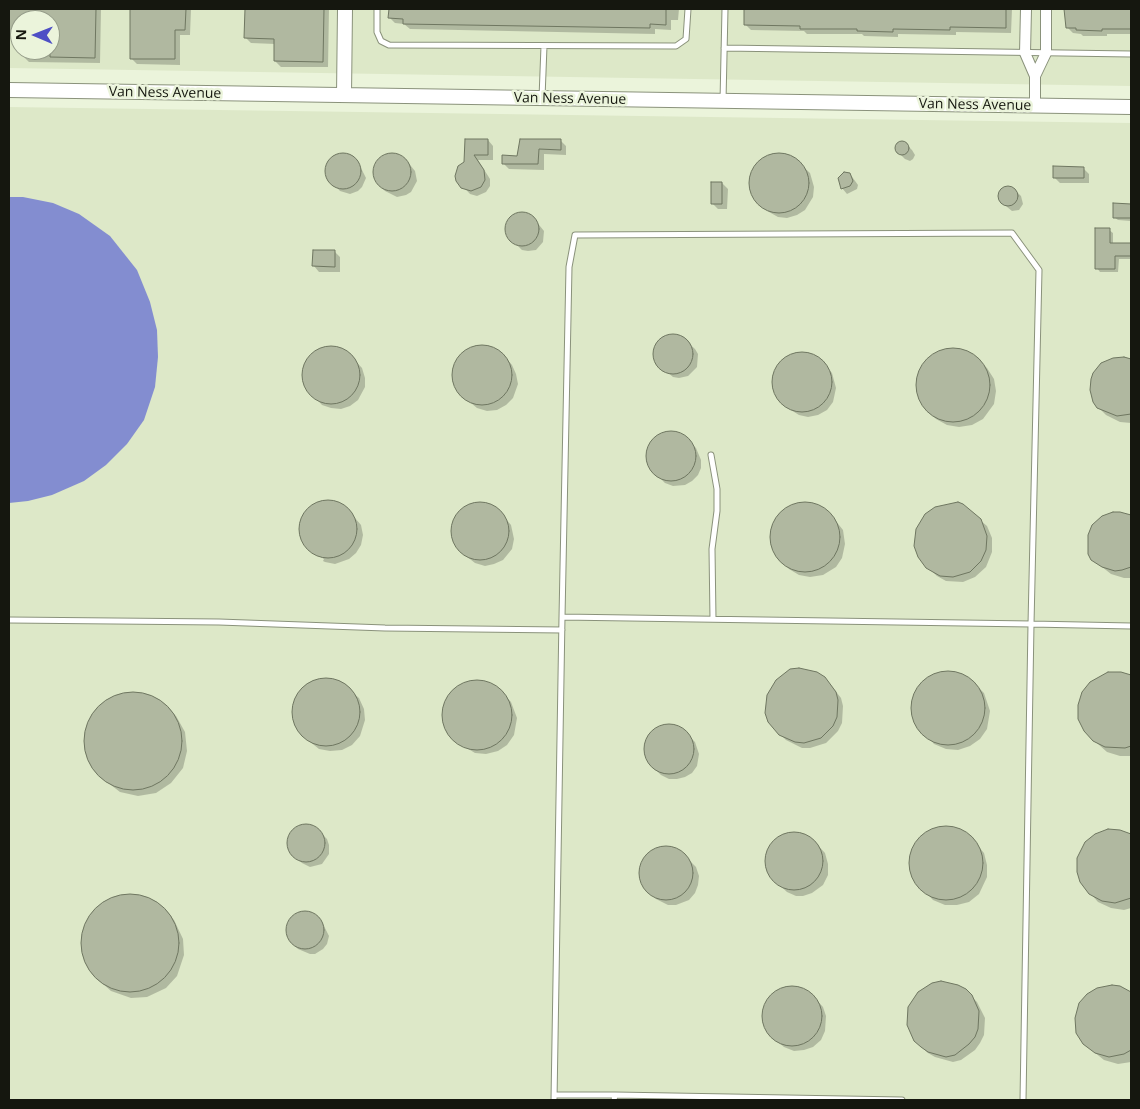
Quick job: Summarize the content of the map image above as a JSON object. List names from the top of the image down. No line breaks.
{"streets":{"main road":["Van Ness Avenue"]},"north":"left"}
